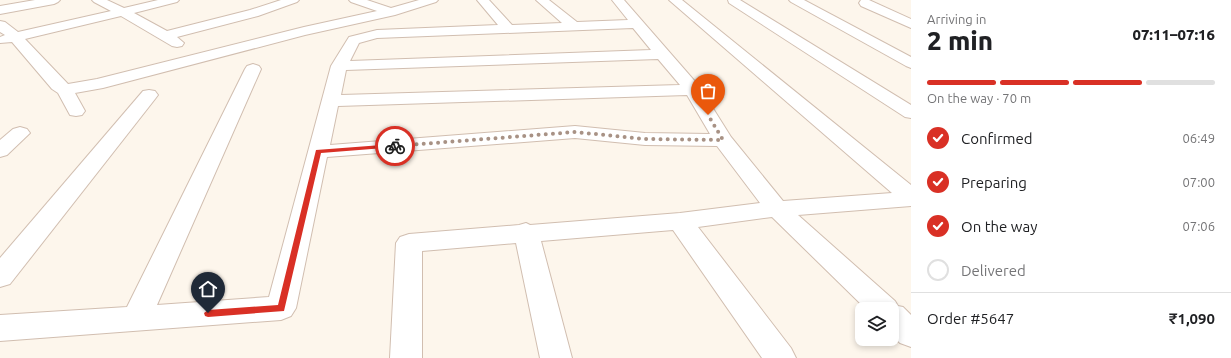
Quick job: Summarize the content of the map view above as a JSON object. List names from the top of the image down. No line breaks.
{"page":{"heading":["2 min","Arriving in","07:11–07:16"],"panel":["Order #5647","₹1,090"],"bar":"On the way · 70 m","list":[["Confirmed","06:49"],["Preparing","07:00"],["On the way","07:06"],"Delivered"]}}
